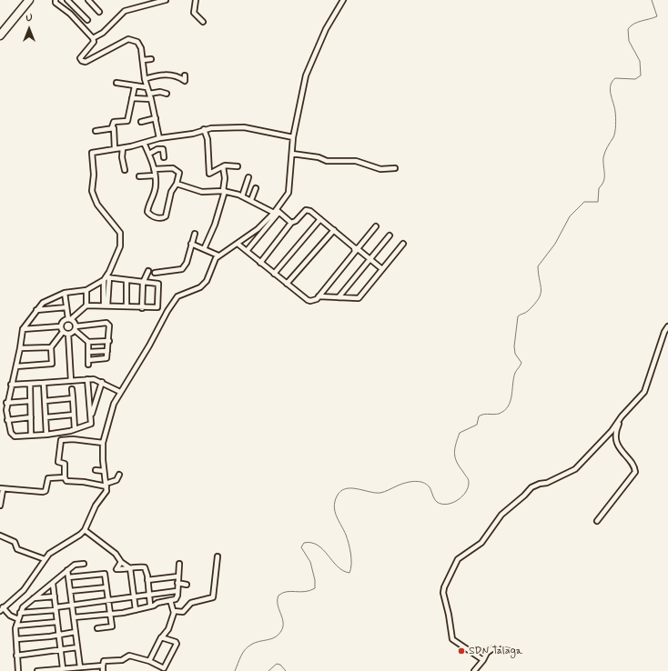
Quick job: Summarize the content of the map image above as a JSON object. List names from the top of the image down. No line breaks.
{"places":["SDN Talaga"],"north":"top"}
